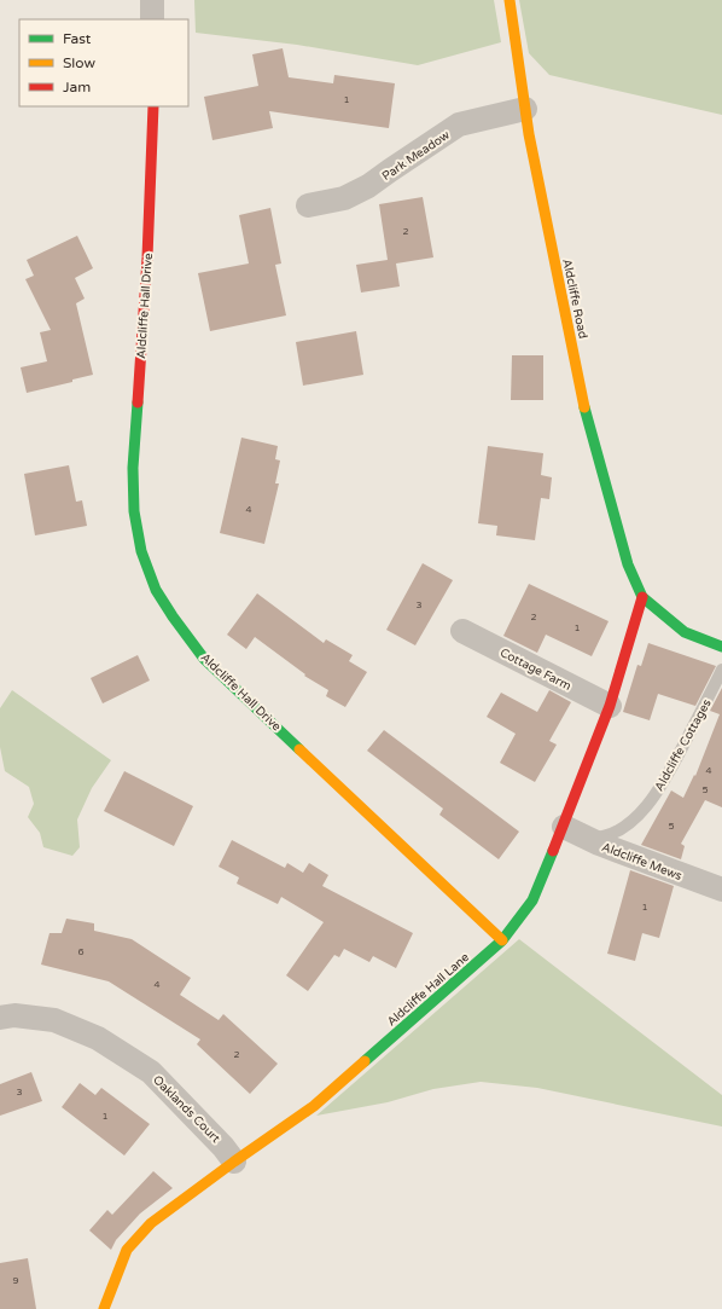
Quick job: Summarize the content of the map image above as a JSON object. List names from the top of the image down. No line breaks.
{"streets":{"street":["Park Meadow","Aldcliffe Road","Aldcliffe Hall Drive","Cottage Farm","Aldcliffe Mews","Aldcliffe Hall Lane","Oaklands Court"],"lane":["Aldcliffe Cottages"]},"crossings":[["Park Meadow","Aldcliffe Road"],["Aldcliffe Road","Aldcliffe Hall Lane"],["Aldcliffe Hall Drive","Aldcliffe Hall Lane"],["Cottage Farm","Aldcliffe Hall Lane"],["Aldcliffe Cottages","Aldcliffe Mews"],["Aldcliffe Mews","Aldcliffe Hall Lane"],["Aldcliffe Hall Lane","Oaklands Court"]],"house_numbers":["1","2","4","3","2","1","4","5","5","1","6","4","2","3","1","9"],"legend":["Fast","Slow","Jam"]}
